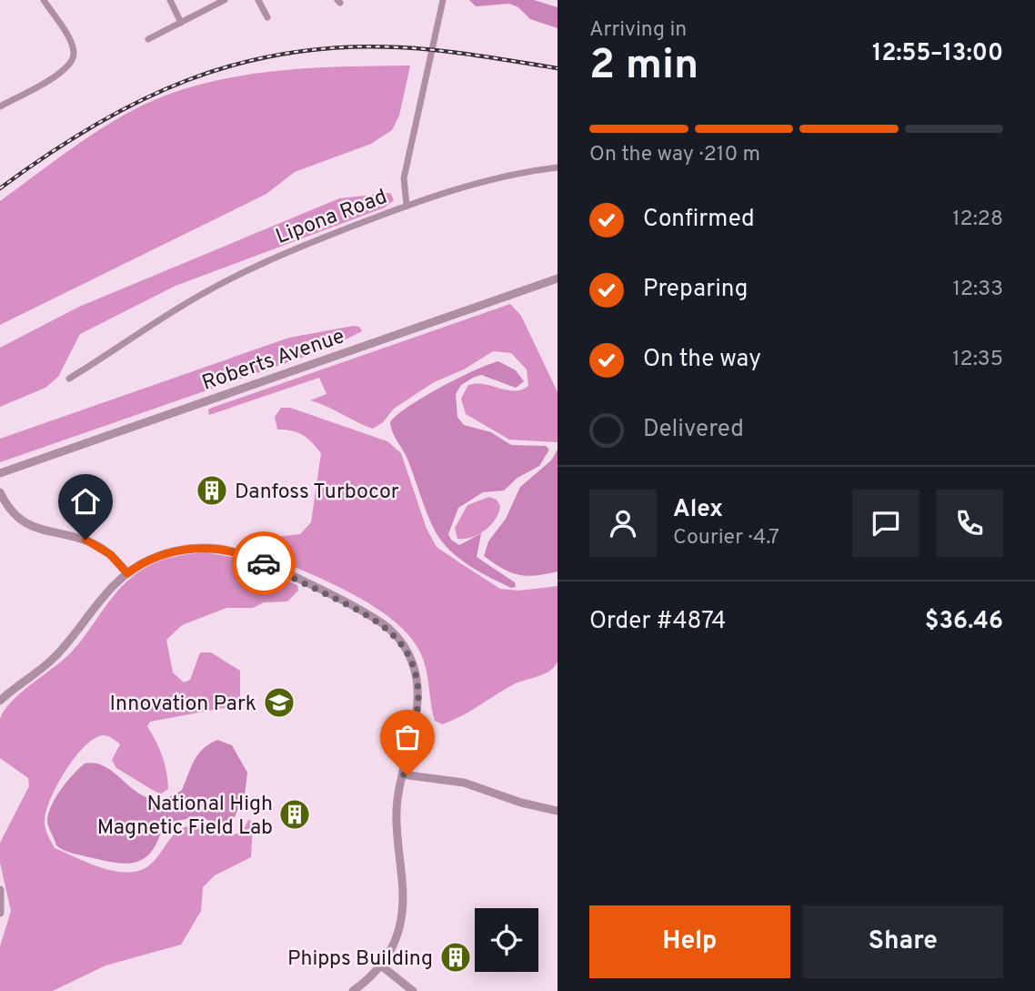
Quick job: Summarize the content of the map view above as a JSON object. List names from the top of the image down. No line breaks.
{"streets":{"street":["Lipona Road","Roberts Avenue"]},"places":{"building":["Danfoss Turbocor","National High Magnetic Field Lab","Phipps Building"],"school or university":["Innovation Park"]},"page":{"heading":["2 min","Arriving in","12:55–13:00"],"panel":["Alex","Courier · 4.7","Order #4874","$36.46"],"bar":"On the way · 210 m","list":[["Confirmed","12:28"],["Preparing","12:33"],["On the way","12:35"],"Delivered"],"buttons":["Help","Share"]}}
